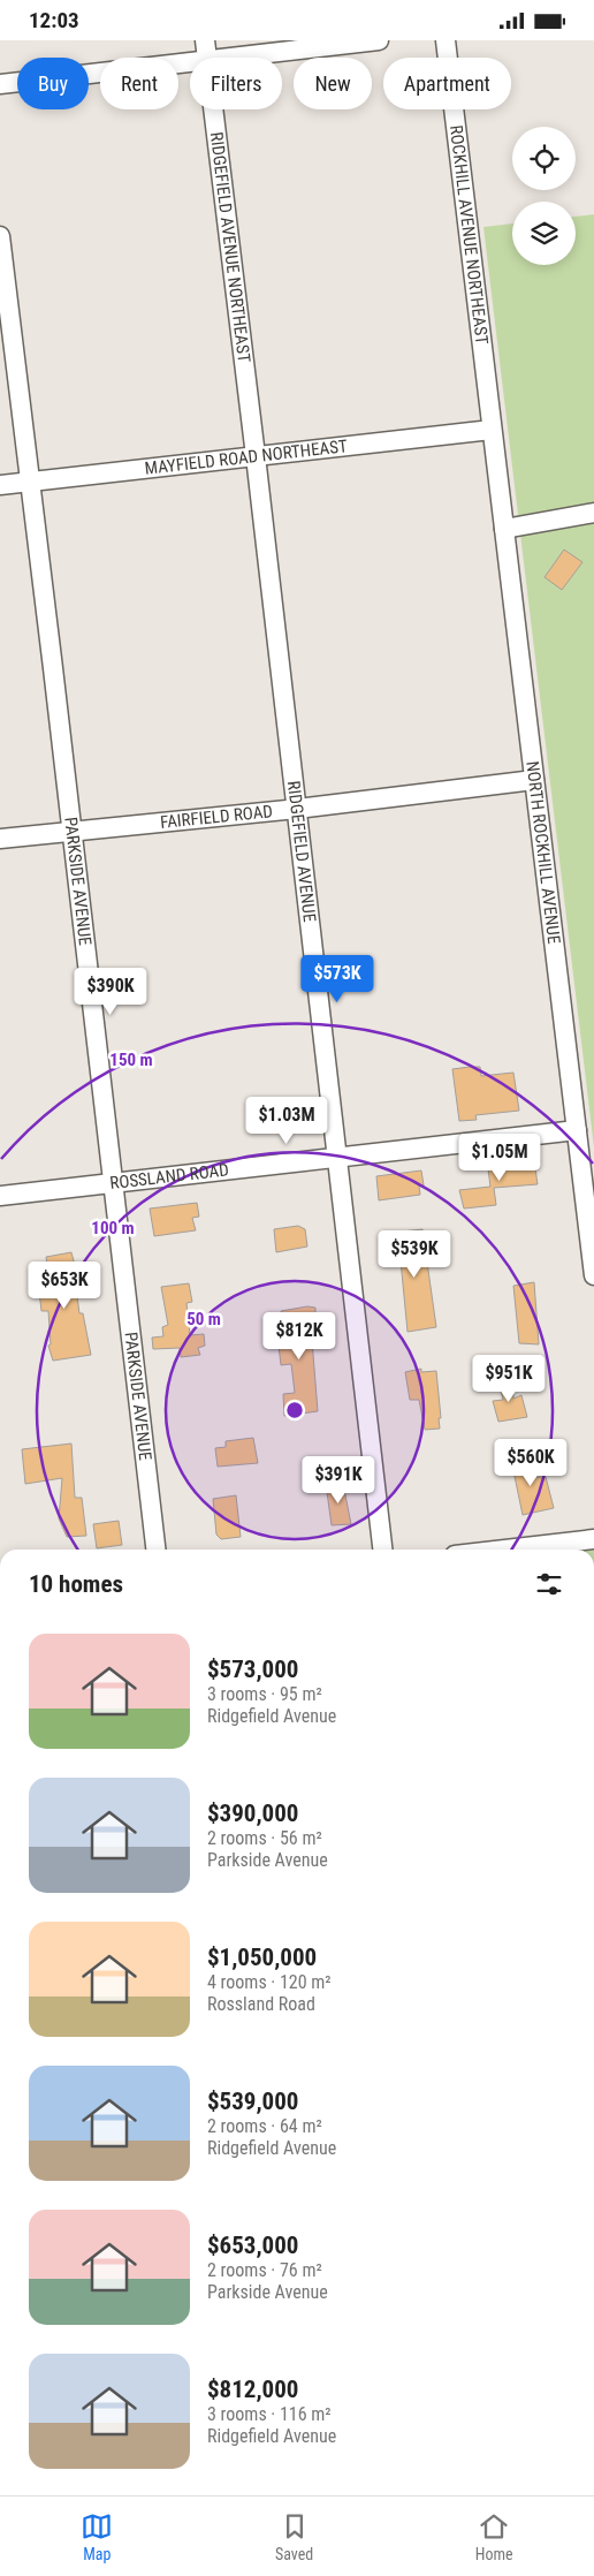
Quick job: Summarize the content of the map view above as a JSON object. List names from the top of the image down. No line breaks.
{"streets":{"street":["ROCKHILL AVENUE NORTHEAST","RIDGEFIELD AVENUE NORTHEAST","MAYFIELD ROAD NORTHEAST","FAIRFIELD ROAD","RIDGEFIELD AVENUE","NORTH ROCKHILL AVENUE","PARKSIDE AVENUE","ROSSLAND ROAD"]},"crossings":[["ROCKHILL AVENUE NORTHEAST","MAYFIELD ROAD NORTHEAST"],["ROCKHILL AVENUE NORTHEAST","NORTH ROCKHILL AVENUE"],["RIDGEFIELD AVENUE NORTHEAST","MAYFIELD ROAD NORTHEAST"],["RIDGEFIELD AVENUE NORTHEAST","RIDGEFIELD AVENUE"],["MAYFIELD ROAD NORTHEAST","RIDGEFIELD AVENUE"],["MAYFIELD ROAD NORTHEAST","NORTH ROCKHILL AVENUE"],["MAYFIELD ROAD NORTHEAST","PARKSIDE AVENUE"],["FAIRFIELD ROAD","RIDGEFIELD AVENUE"],["FAIRFIELD ROAD","NORTH ROCKHILL AVENUE"],["FAIRFIELD ROAD","PARKSIDE AVENUE"],["RIDGEFIELD AVENUE","ROSSLAND ROAD"],["NORTH ROCKHILL AVENUE","ROSSLAND ROAD"],["PARKSIDE AVENUE","ROSSLAND ROAD"]],"page":{"status":"12:03","chip":["Buy","Rent","Filters","New","Apartment"],"price":["$573K","$390K","$1.03M","$1.05M","$539K","$653K","$812K","$951K","$560K","$391K"],"heading":"10 homes","list":[{"name":"$573,000","note":"3 rooms · 95 m² · Ridgefield Avenue"},{"name":"$390,000","note":"2 rooms · 56 m² · Parkside Avenue"},{"name":"$1,050,000","note":"4 rooms · 120 m² · Rossland Road"},{"name":"$539,000","note":"2 rooms · 64 m² · Ridgefield Avenue"},{"name":"$653,000","note":"2 rooms · 76 m² · Parkside Avenue"},{"name":"$812,000","note":"3 rooms · 116 m² · Ridgefield Avenue"}],"tabs":["Map","Saved","Home"]},"rings":["150 m","100 m","50 m"]}
